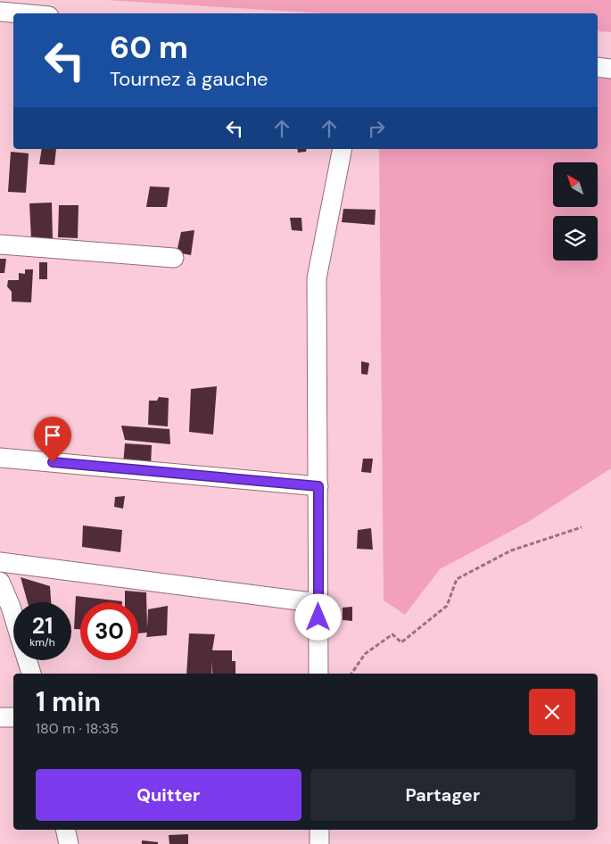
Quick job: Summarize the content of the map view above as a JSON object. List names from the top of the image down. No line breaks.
{"north":"top left","page":{"turn":["60 m","Tournez à gauche"],"speed":"21 km/h","limit":"30","heading":["1 min","180 m · 18:35"],"buttons":["Quitter","Partager"]}}
